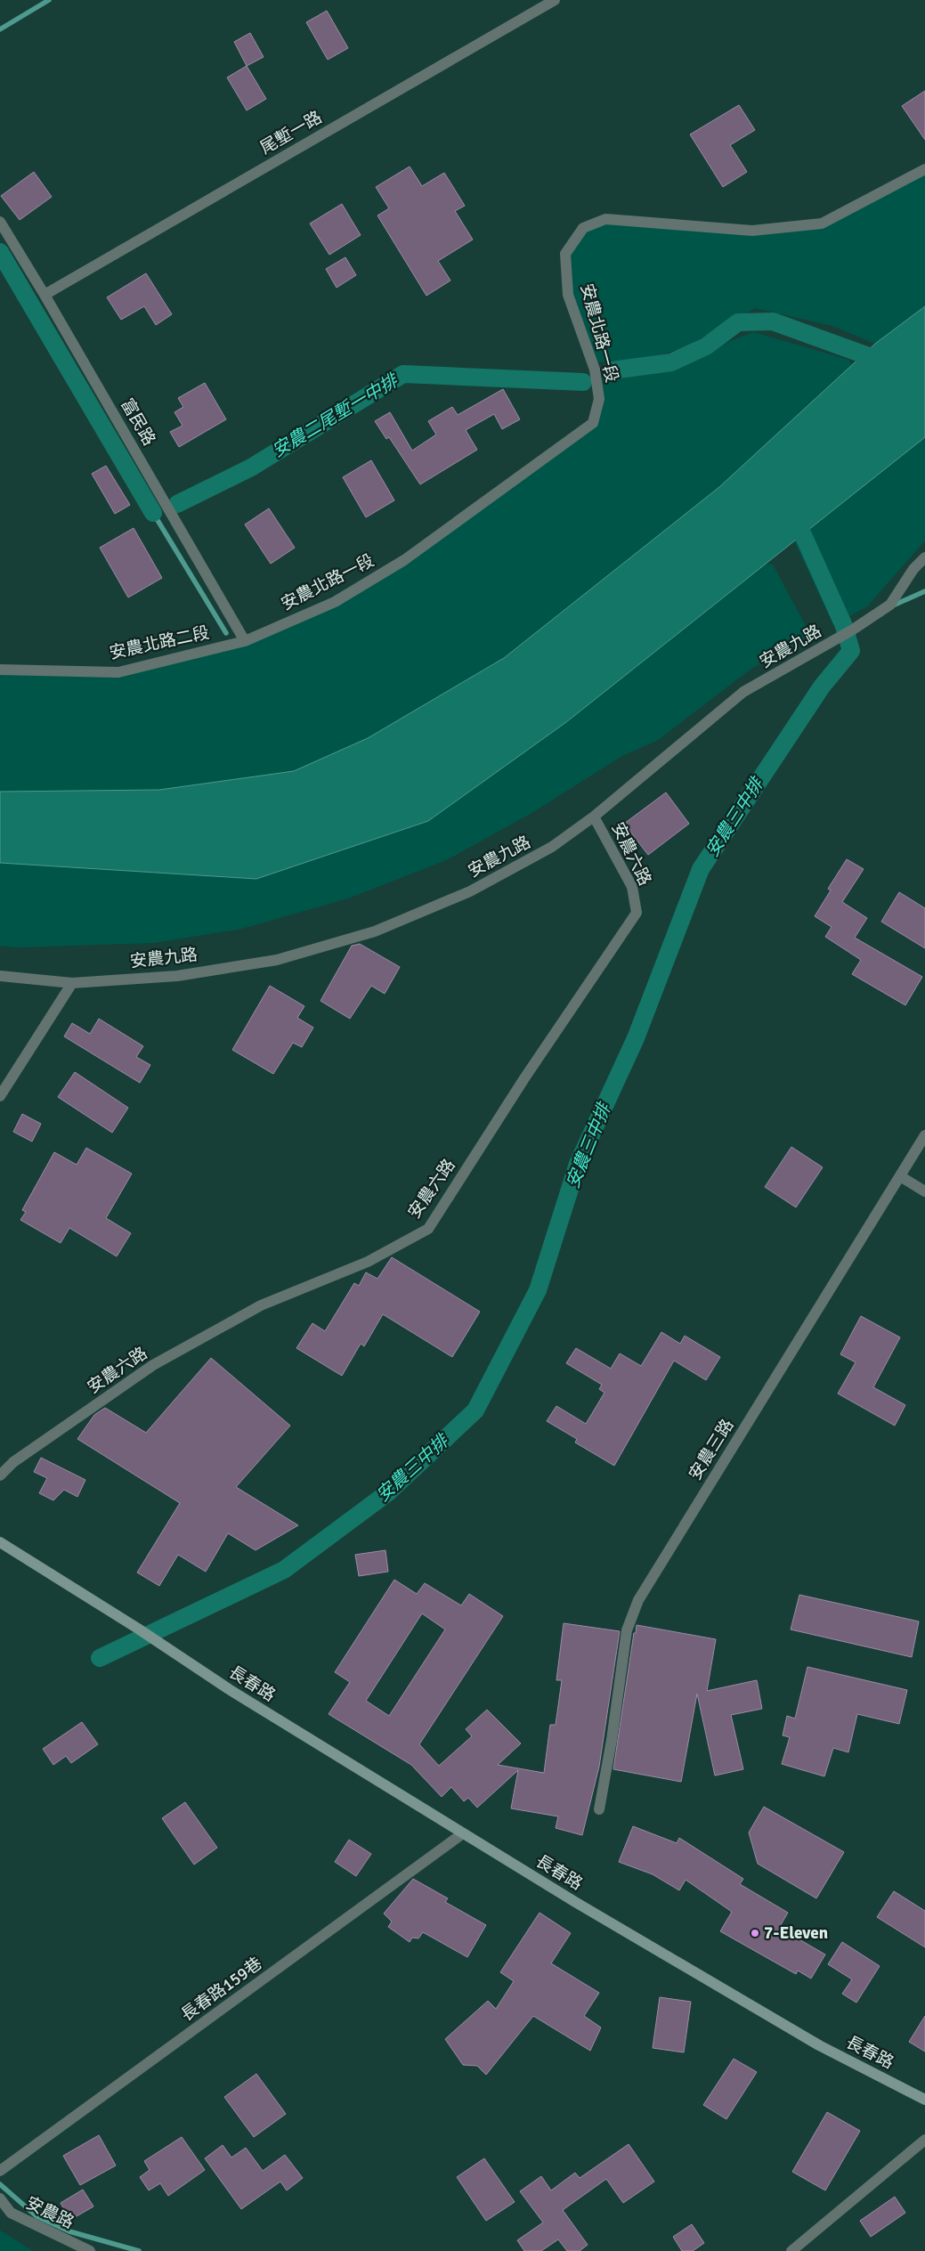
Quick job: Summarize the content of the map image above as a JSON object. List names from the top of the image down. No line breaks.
{"streets":{"street":["尾塹一路","安農北路一段","富民路","安農北路二段","安農九路","安農六路","安農三路","長春路","長春路159巷","安農路"]},"crossings":[["尾塹一路","富民路"],["安農北路一段","富民路"],["安農北路一段","安農北路二段"],["富民路","安農北路二段"],["安農九路","安農六路"],["長春路","長春路159巷"]],"water":["安農二尾塹一中排","安農三中排"],"places":["7-Eleven"]}
